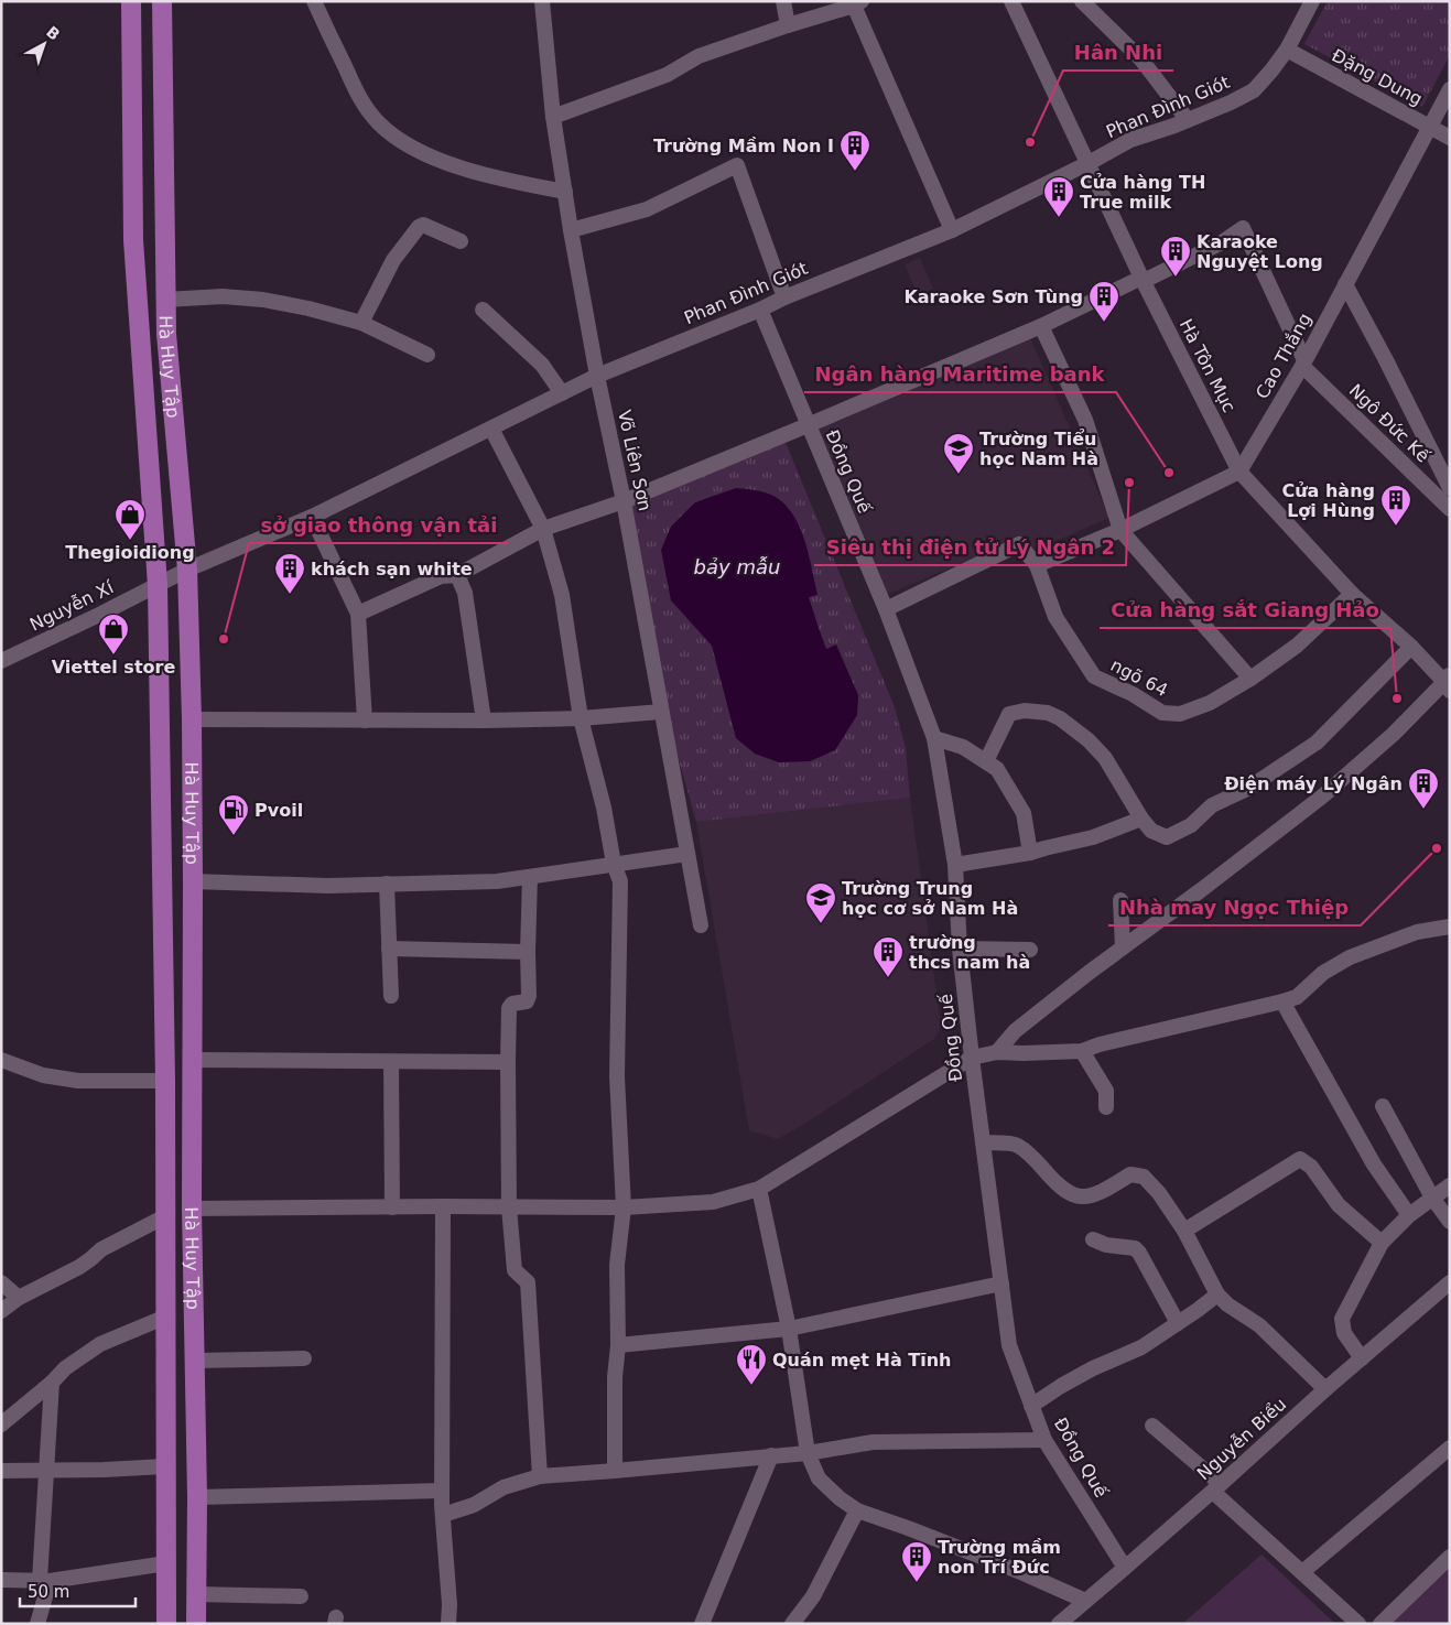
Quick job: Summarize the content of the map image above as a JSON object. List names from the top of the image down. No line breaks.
{"streets":{"main road":["Hà Huy Tập"],"street":["Đặng Dung","Phan Đình Giót","Cao Thắng","Hà Tôn Mục","Ngô Đức Kế","Võ Liên Sơn","Đồng Quế","Nguyễn Xí","ngõ 64","Nguyễn Biểu"]},"crossings":[["Đặng Dung","Phan Đình Giót"],["Đặng Dung","Cao Thắng"],["Phan Đình Giót","Hà Tôn Mục"],["Phan Đình Giót","Hà Huy Tập"],["Phan Đình Giót","Võ Liên Sơn"],["Phan Đình Giót","Đồng Quế"],["Phan Đình Giót","Nguyễn Xí"],["Cao Thắng","Hà Tôn Mục"],["Cao Thắng","Ngô Đức Kế"],["Hà Tôn Mục","ngõ 64"],["Hà Huy Tập","Nguyễn Xí"],["Đồng Quế","Nguyễn Biểu"]],"water":["bảy mẫu"],"places":{"other":["Hân Nhi","Ngân hàng Maritime bank","Siêu thị điện tử Lý Ngân 2","sở giao thông vận tải","Cửa hàng sắt Giang Hảo","Nhà may Ngọc Thiệp"],"building":["Trường Mầm Non I","Cửa hàng TH True milk","Karaoke Nguyệt Long","Karaoke Sơn Tùng","Cửa hàng Lợi Hùng","khách sạn white","Điện máy Lý Ngân","trường thcs nam hà","Trường mầm non Trí Đức"],"school or university":["Trường Tiểu học Nam Hà","Trường Trung học cơ sở Nam Hà"],"shop":["Thegioidiong","Viettel store"],"fuel station":["Pvoil"],"restaurant":["Quán mẹt Hà Tĩnh"]},"scale_bar":"50 m","north":"top right"}
